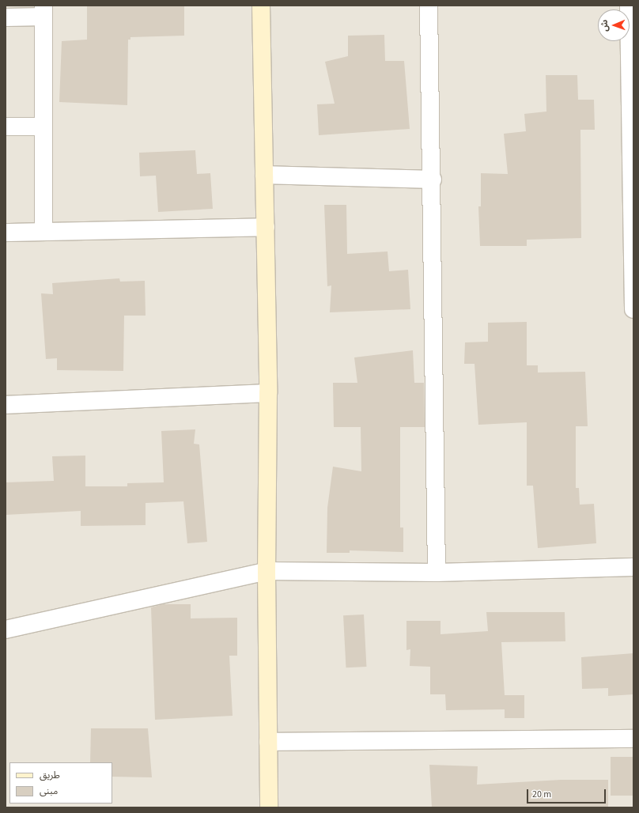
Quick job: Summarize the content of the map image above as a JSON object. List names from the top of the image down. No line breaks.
{"legend":["طريق","مبنى"],"scale_bar":"20 m","north":"left"}
